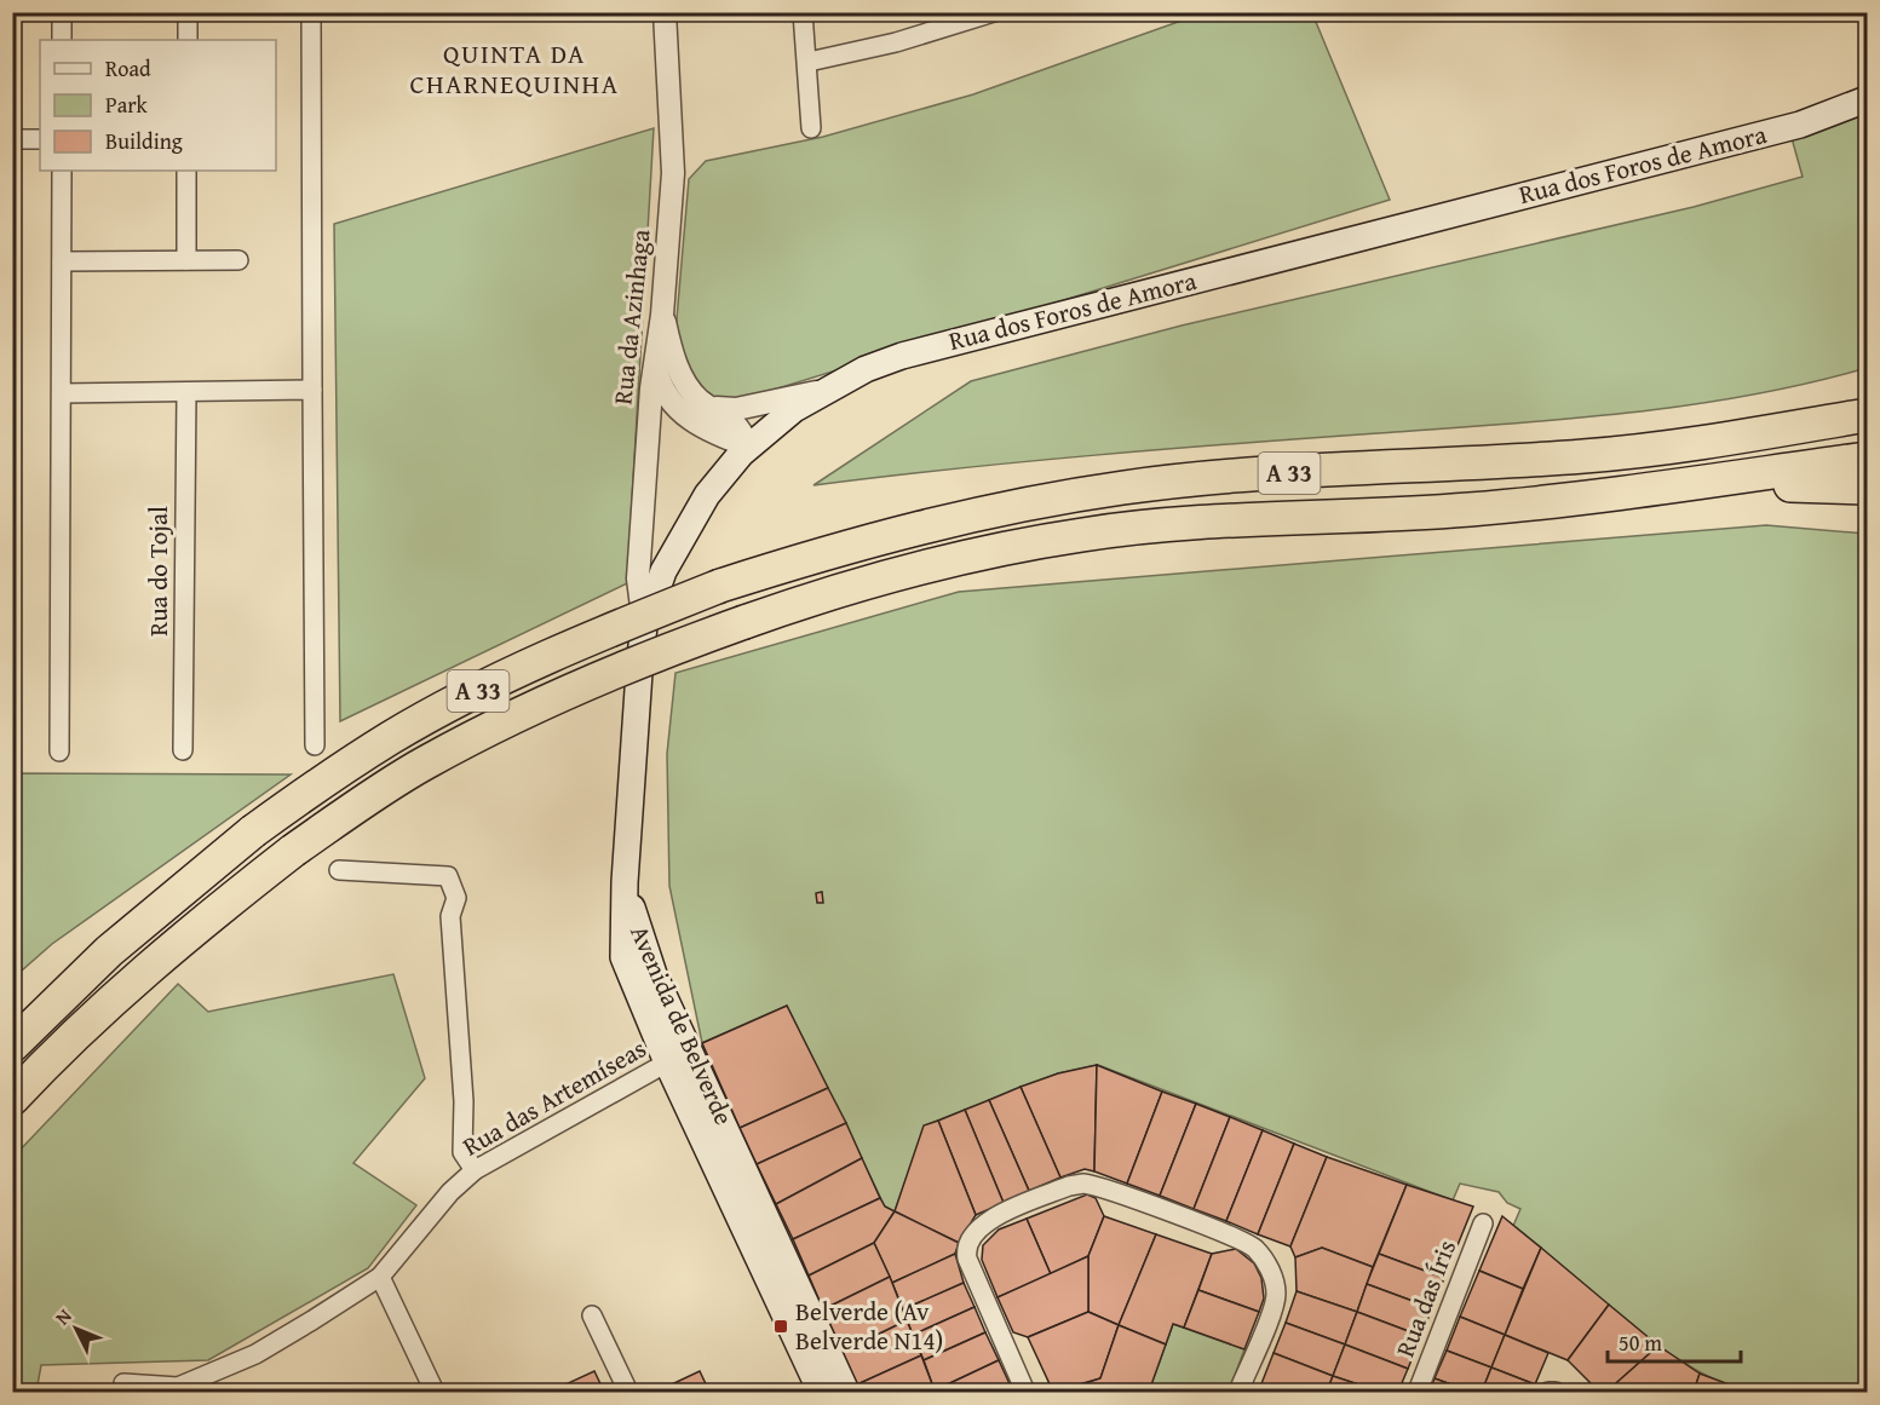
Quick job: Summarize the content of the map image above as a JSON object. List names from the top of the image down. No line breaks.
{"streets":{"highway":["A 33"],"main road":["Rua dos Foros de Amora","Avenida de Belverde"],"street":["Rua da Azinhaga","Rua do Tojal","Rua das Artemíseas","Rua das Íris"]},"crossings":[["Rua dos Foros de Amora","Rua da Azinhaga"],["Rua dos Foros de Amora","Avenida de Belverde"],["Avenida de Belverde","Rua das Artemíseas"]],"districts":["QUINTA DA CHARNEQUINHA"],"places":{"transit":["Belverde (Av Belverde N14)"]},"legend":["Road","Park","Building"],"scale_bar":"50 m","north":"top left"}
